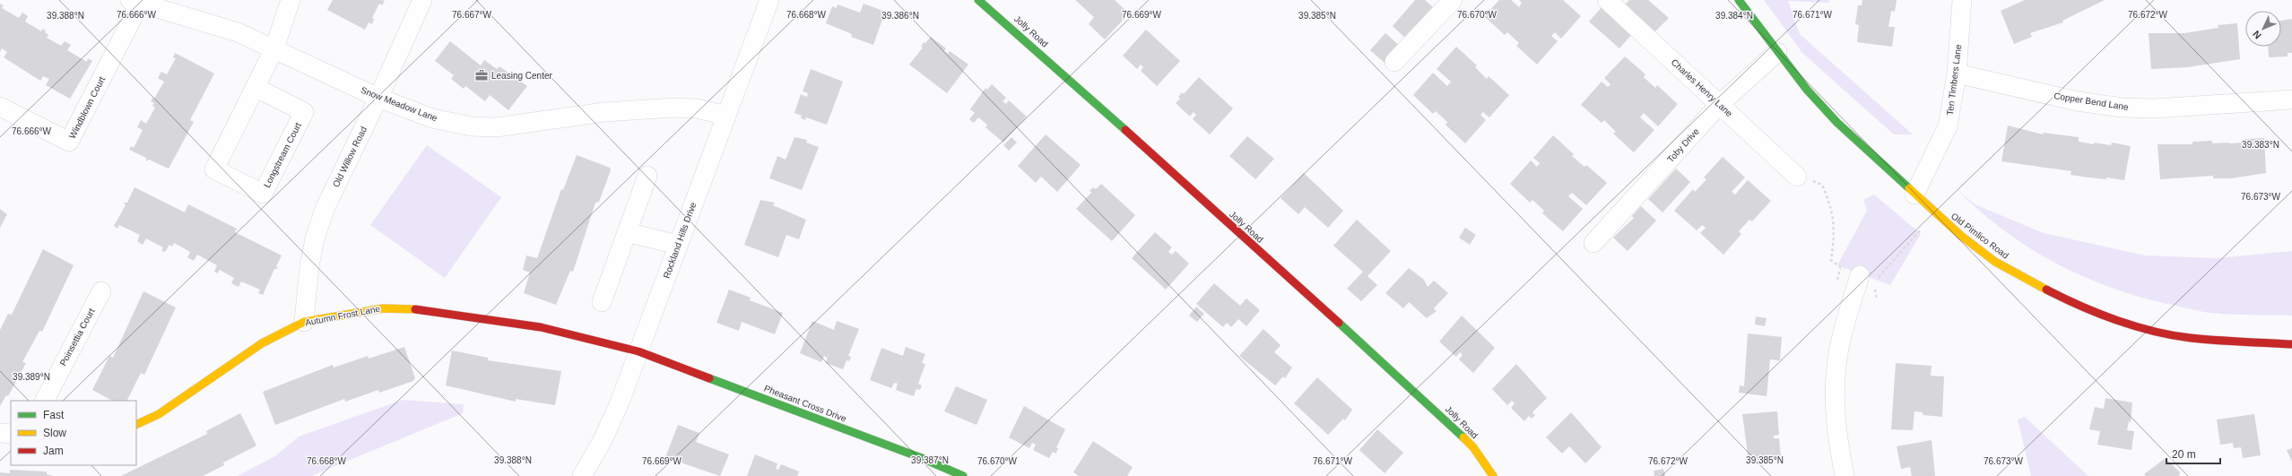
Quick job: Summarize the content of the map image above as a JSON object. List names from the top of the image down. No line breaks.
{"streets":{"street":["Jolly Road","Ten Timbers Lane","Charles Henry Lane","Copper Bend Lane","Snow Meadow Lane","Windblown Court","Toby Drive","Longstream Court","Old Willow Road","Old Pimlico Road","Rockland Hills Drive","Autumn Frost Lane","Poinsettia Court","Pheasant Cross Drive"]},"crossings":[["Ten Timbers Lane","Copper Bend Lane"],["Ten Timbers Lane","Old Pimlico Road"],["Charles Henry Lane","Toby Drive"],["Snow Meadow Lane","Windblown Court"],["Snow Meadow Lane","Longstream Court"],["Snow Meadow Lane","Old Willow Road"],["Snow Meadow Lane","Rockland Hills Drive"],["Toby Drive","Old Pimlico Road"],["Old Willow Road","Autumn Frost Lane"],["Rockland Hills Drive","Autumn Frost Lane"],["Rockland Hills Drive","Pheasant Cross Drive"],["Autumn Frost Lane","Pheasant Cross Drive"]],"places":{"office":["Leasing Center"]},"legend":["Fast","Slow","Jam"],"scale_bar":"20 m","north":"bottom left","coordinates":["76.670°W","76.666°W","76.667°W","76.668°W","76.669°W","76.671°W","76.672°W","39.388°N","39.386°N","39.385°N","39.384°N","39.383°N","76.673°W","39.389°N","39.387°N"]}
